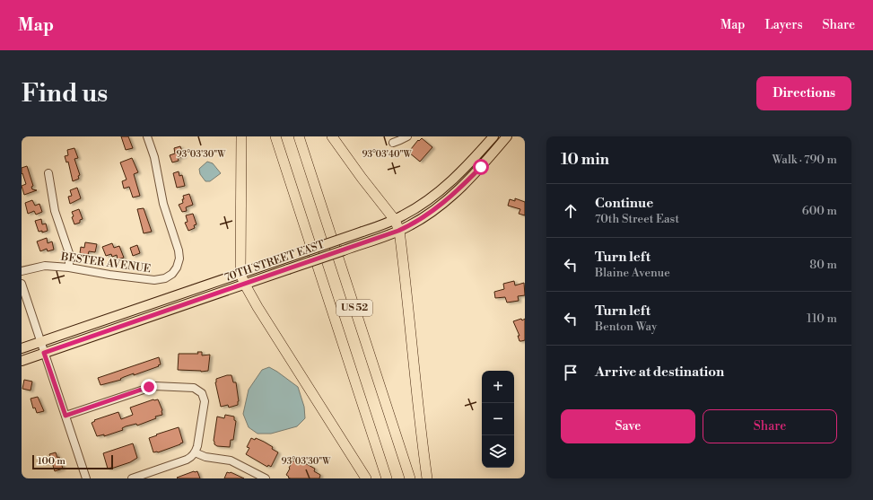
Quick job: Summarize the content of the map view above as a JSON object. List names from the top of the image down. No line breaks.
{"streets":{"highway":["US 52"],"main road":["70TH STREET EAST"],"street":["BESTER AVENUE"]},"scale_bar":"100 m","page":{"header":"Map","nav":["Map","Layers","Share"],"buttons":["Directions",["Save","Share"]],"title":"Find us","heading":["10 min","Walk · 790 m"],"list":[["Continue","70th Street East","600 m"],["Turn left","Blaine Avenue","80 m"],["Turn left","Benton Way","110 m"],"Arrive at destination"],"map_buttons":["+","−"],"scale":"100 m"},"coordinates":["93°03'30\"W","93°03'40\"W"]}
